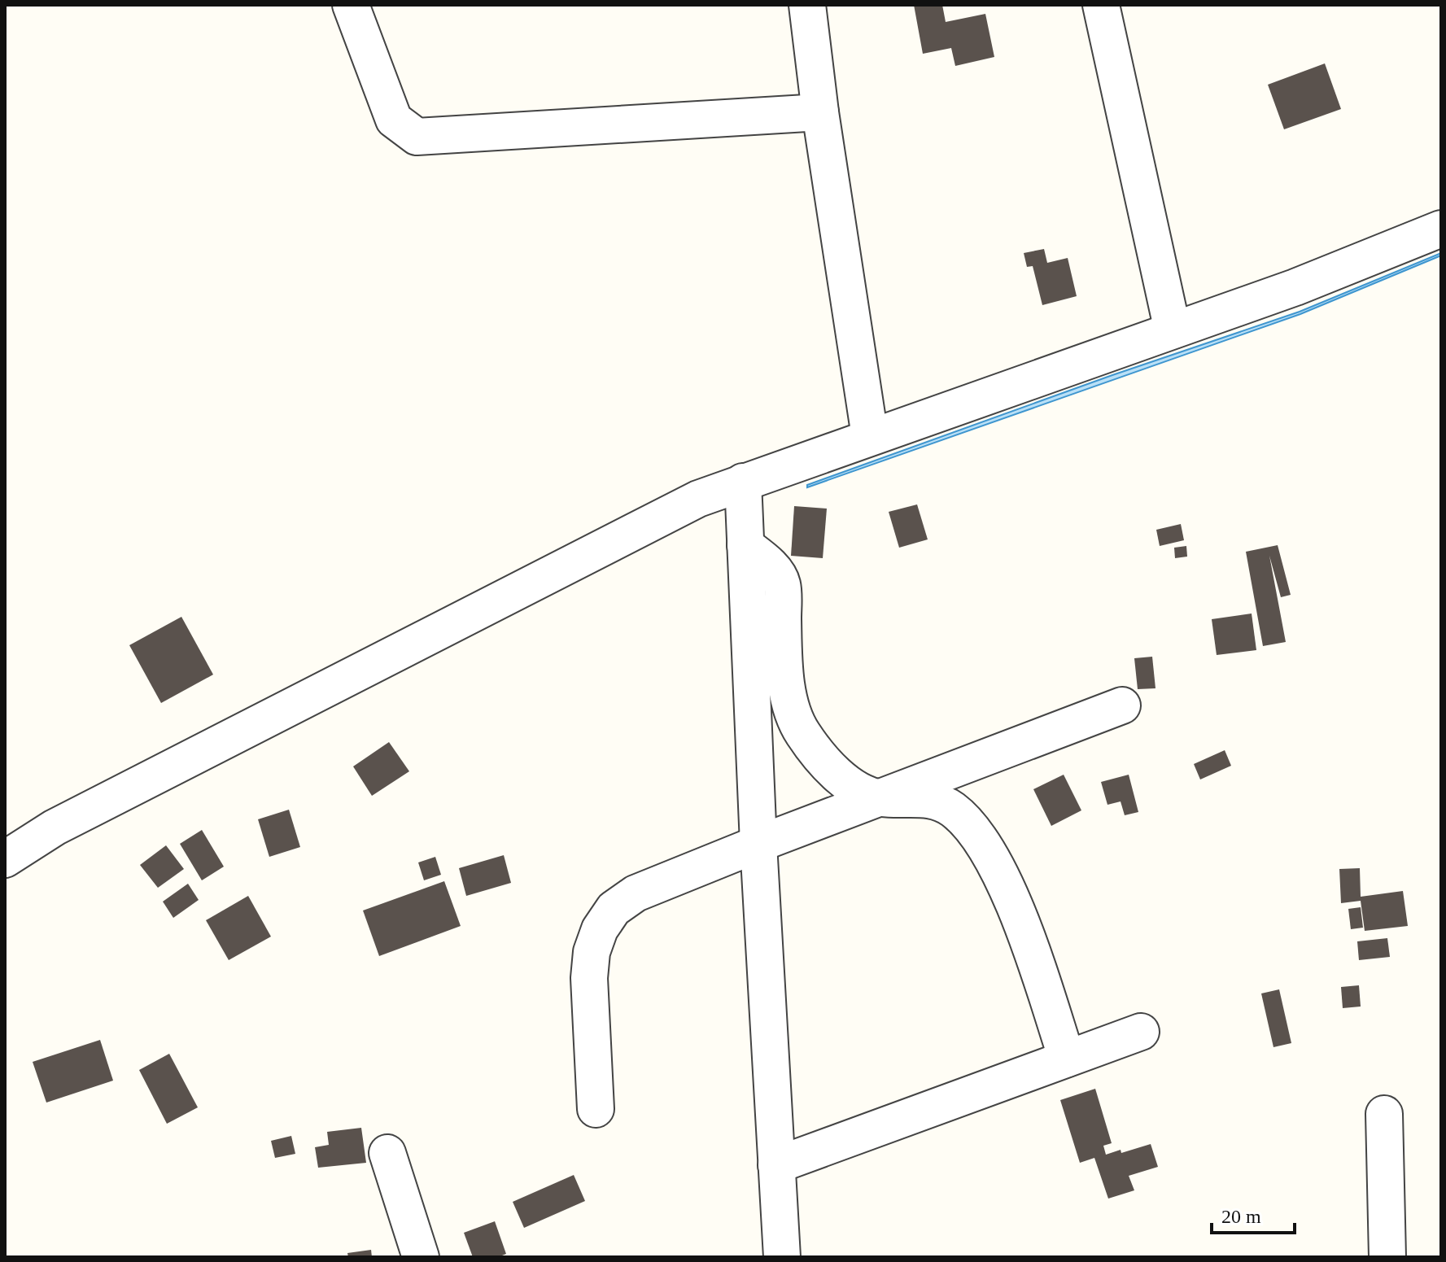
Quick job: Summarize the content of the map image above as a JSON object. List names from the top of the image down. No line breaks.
{"scale_bar":"20 m"}
